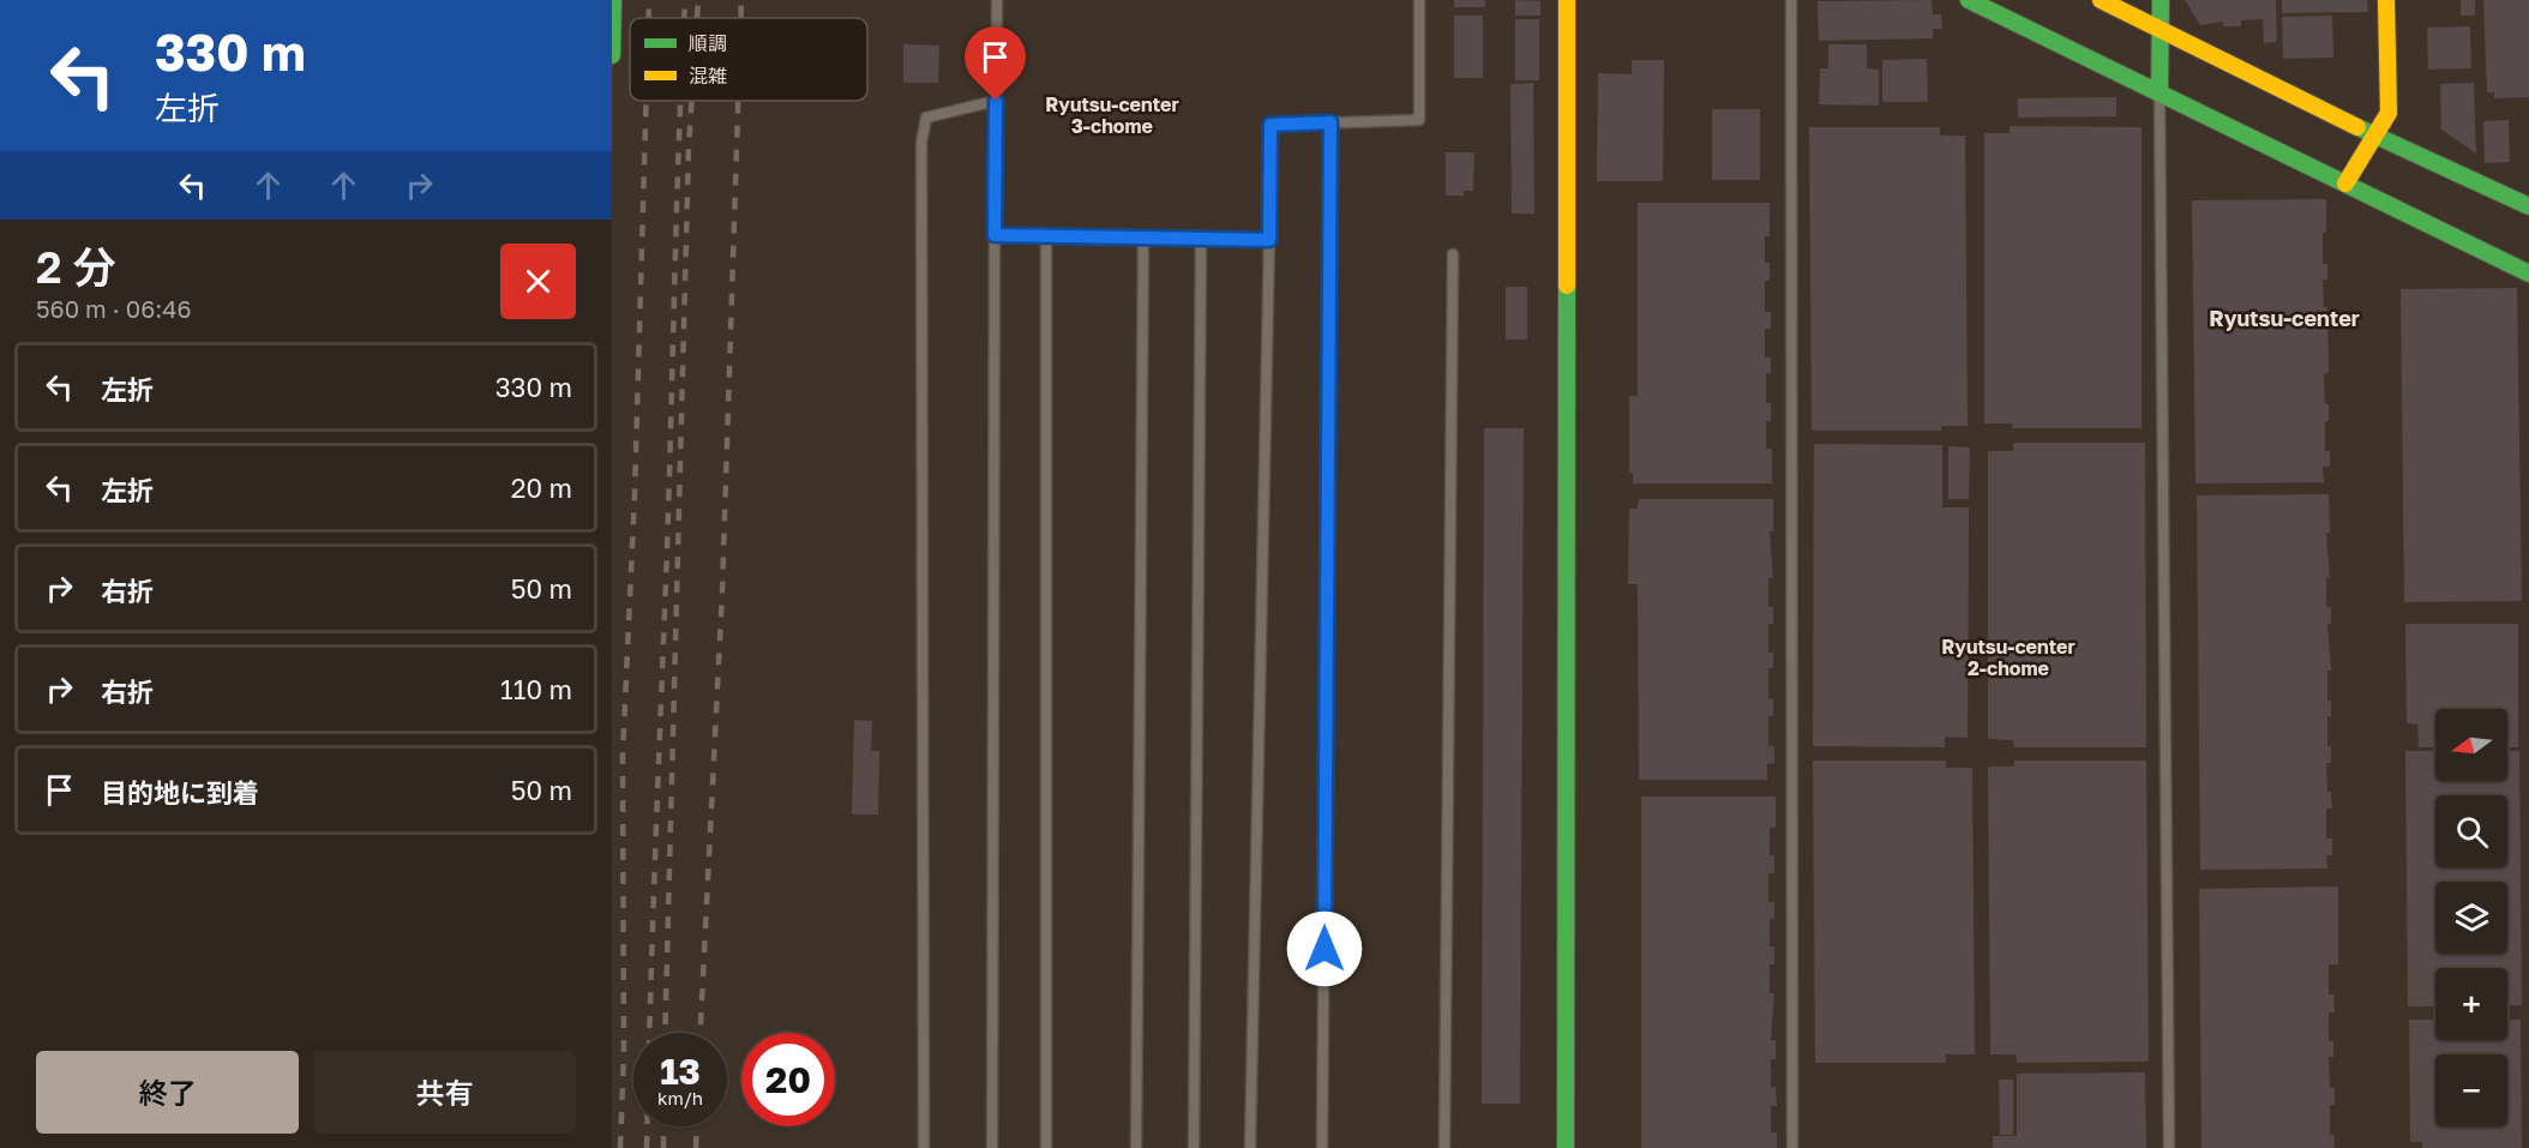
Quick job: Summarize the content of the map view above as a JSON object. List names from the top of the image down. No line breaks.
{"districts":["Ryutsu-center 3-chome","Ryutsu-center","Ryutsu-center 2-chome"],"legend":["順調","混雑"],"north":"left","page":{"turn":["330 m","左折"],"heading":["2 分","560 m · 06:46"],"list":[{"name":"左折","value":"330 m"},{"name":"左折","value":"20 m"},{"name":"右折","value":"50 m"},{"name":"右折","value":"110 m"},{"name":"目的地に到着","value":"50 m"}],"map_buttons":["+","−"],"speed":"13 km/h","limit":"20","buttons":["終了","共有"]}}
